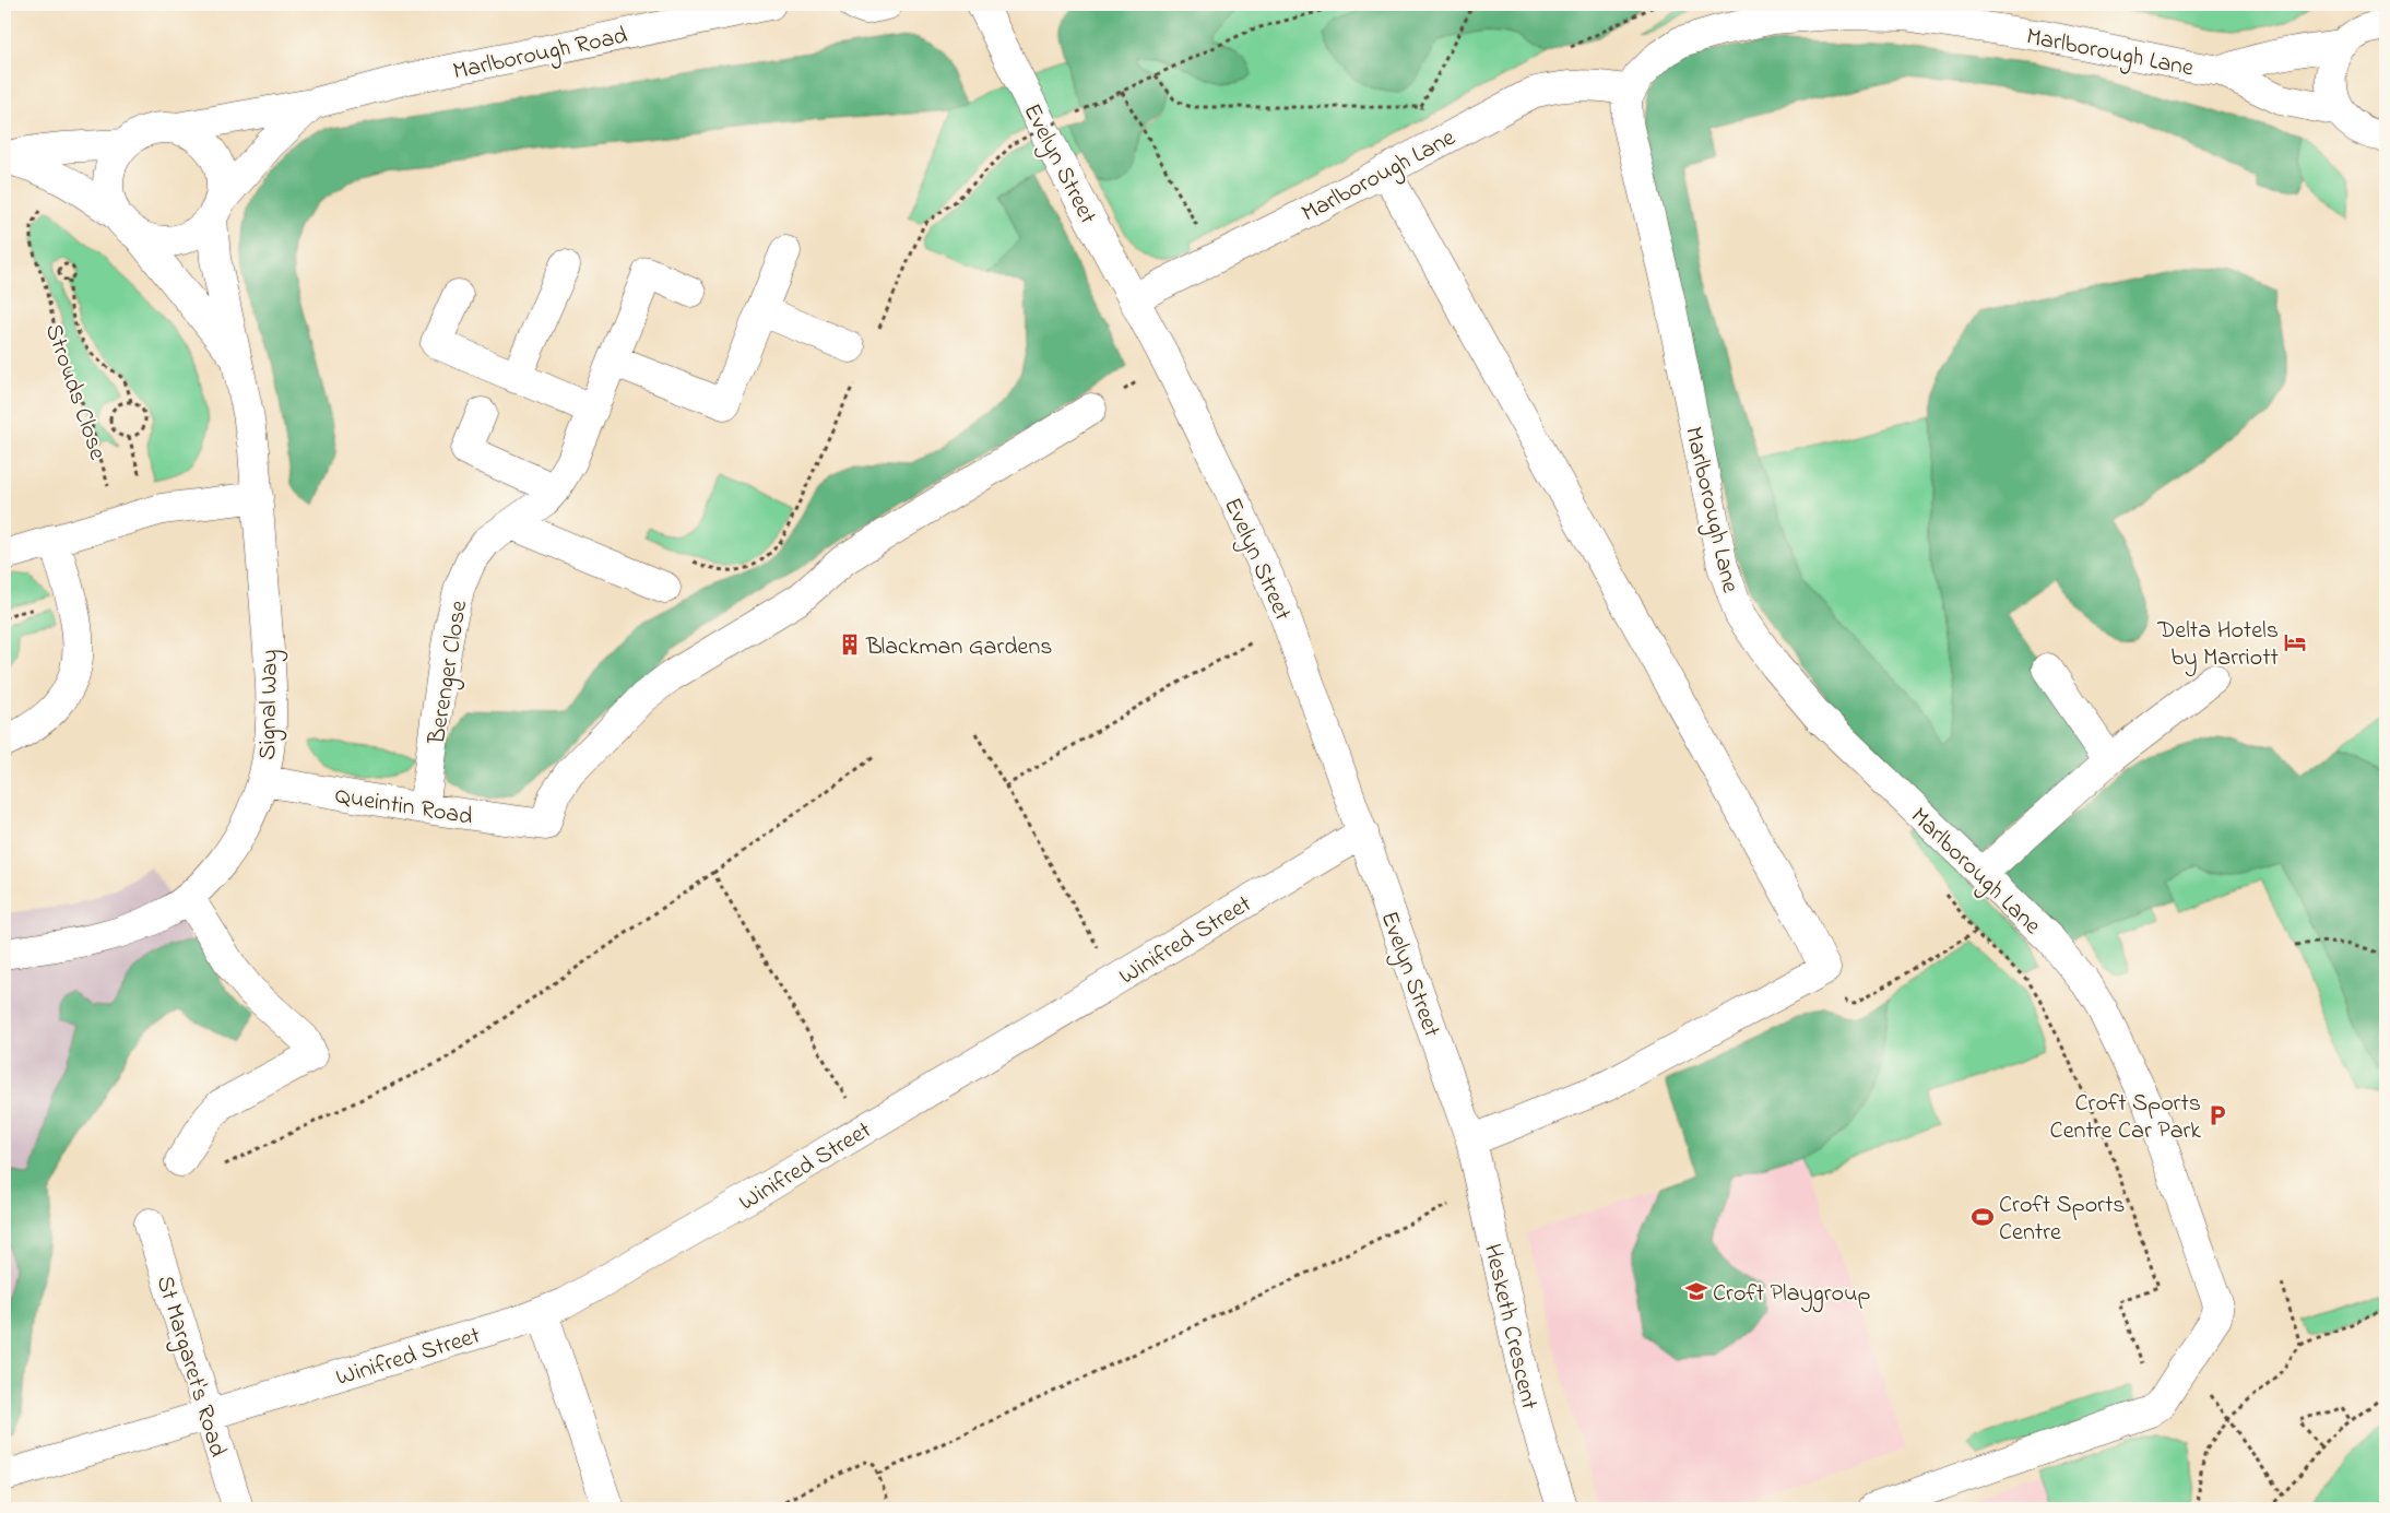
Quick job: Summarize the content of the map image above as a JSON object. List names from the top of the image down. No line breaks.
{"streets":{"street":["Marlborough Lane","Marlborough Road","Evelyn Street","Berenger Close","Signal Way","Queintin Road","Winifred Street","Hesketh Crescent","St Margaret's Road"],"path":["Strouds Close"]},"crossings":[["Marlborough Lane","Evelyn Street"],["Marlborough Road","Signal Way"],["Evelyn Street","Winifred Street"],["Evelyn Street","Hesketh Crescent"],["Berenger Close","Queintin Road"],["Signal Way","Queintin Road"],["Winifred Street","St Margaret's Road"]],"places":{"hotel":["Delta Hotels by Marriott"],"building":["Blackman Gardens"],"parking":["Croft Sports Centre Car Park"],"sports":["Croft Sports Centre"],"school or university":["Croft Playgroup"]}}
